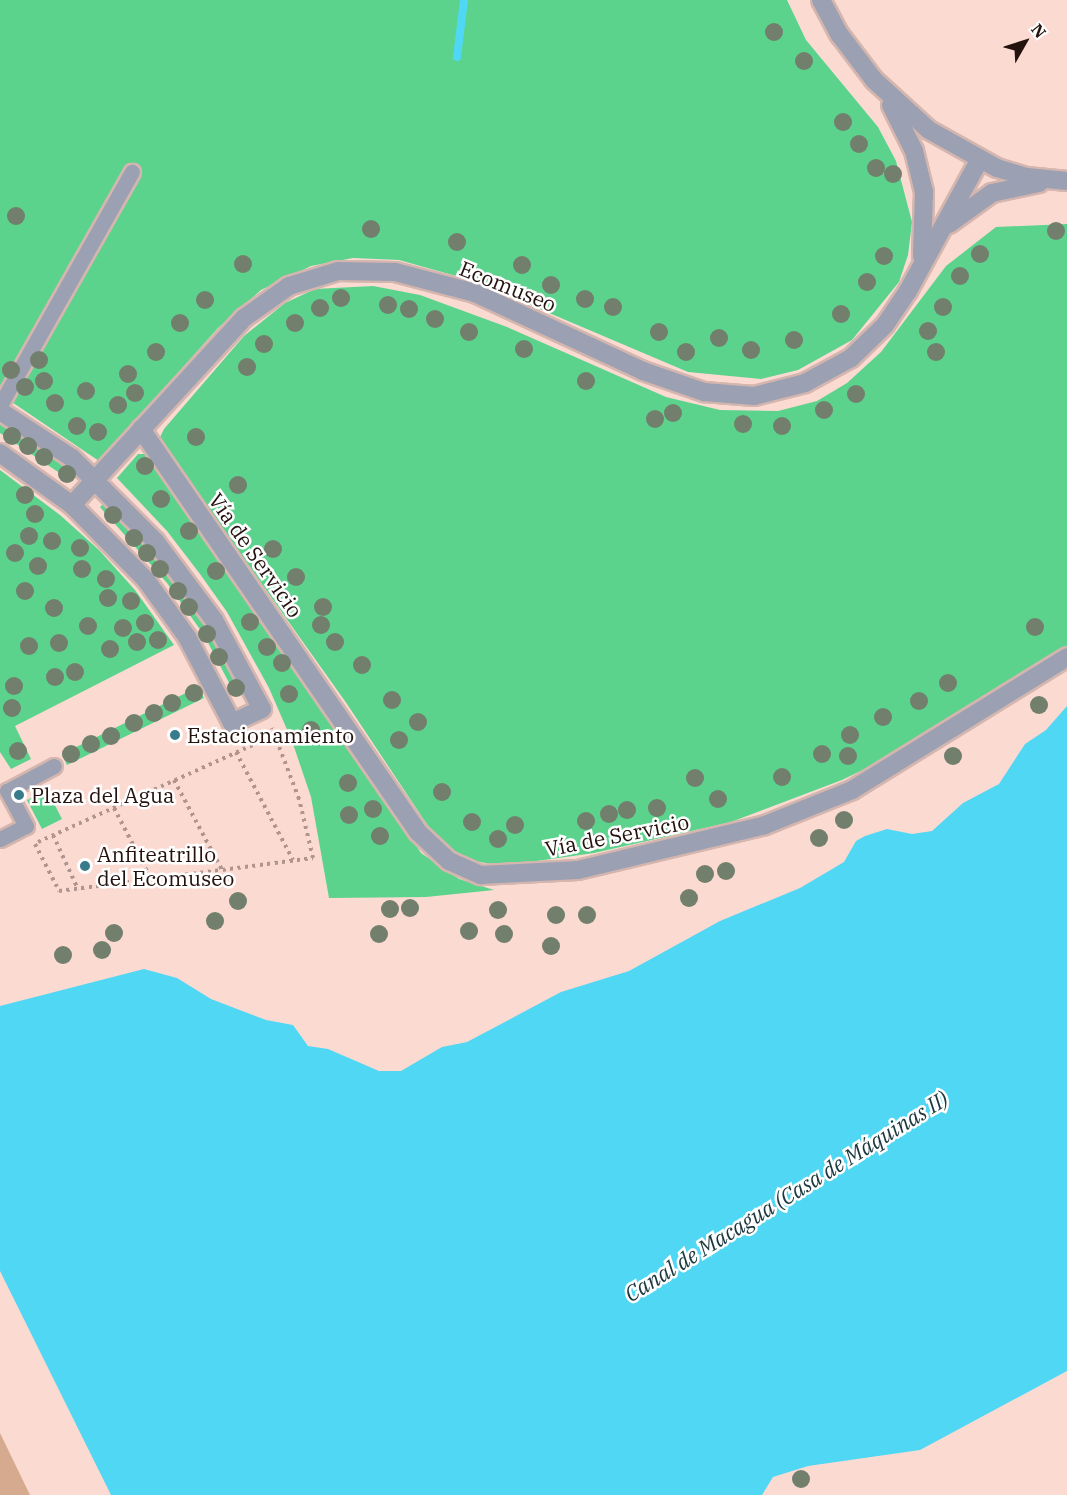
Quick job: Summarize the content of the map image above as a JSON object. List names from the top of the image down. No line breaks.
{"streets":{"street":["Ecomuseo","Vía de Servicio"]},"crossings":[["Ecomuseo","Vía de Servicio"]],"water":["Canal de Macagua (Casa de Máquinas II)"],"places":["Estacionamiento","Plaza del Agua","Anfiteatrillo del Ecomuseo"],"north":"top right"}
